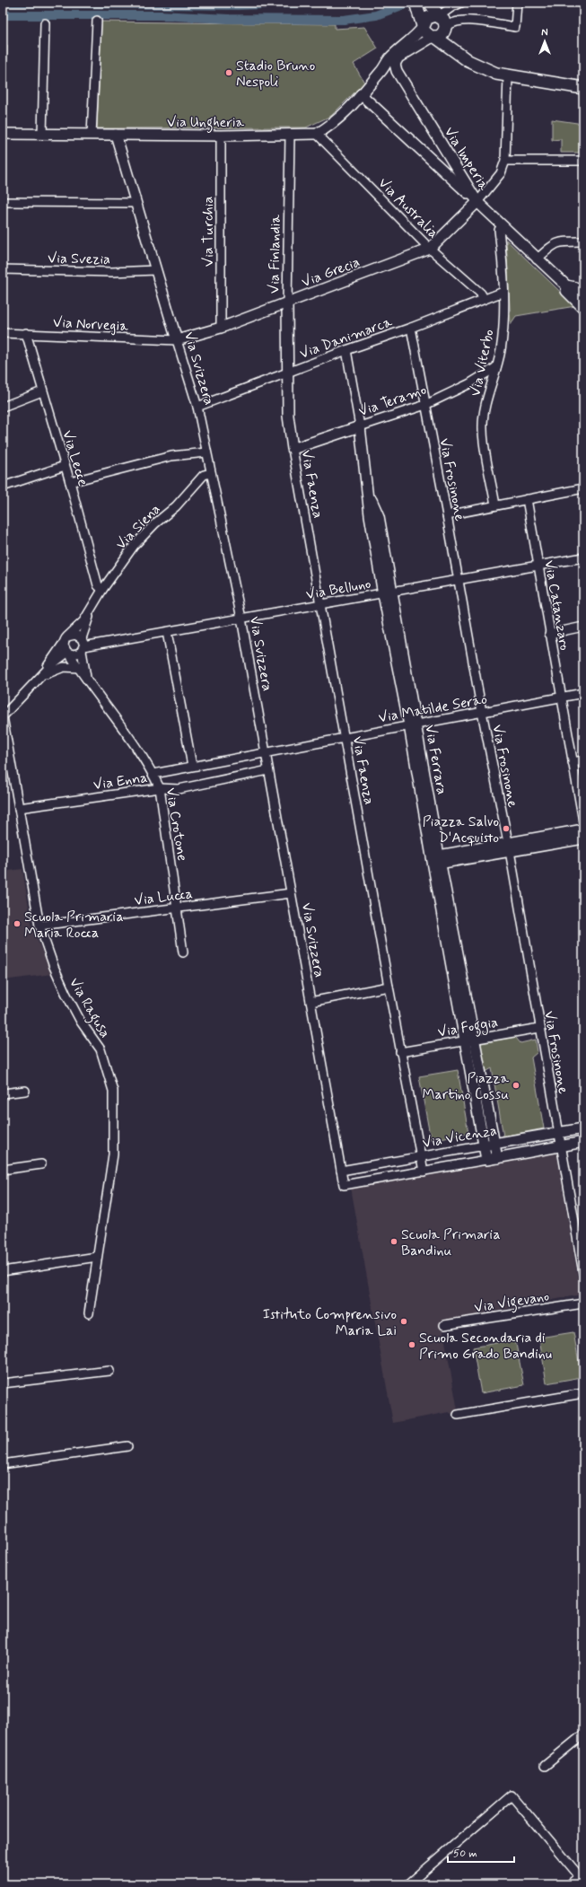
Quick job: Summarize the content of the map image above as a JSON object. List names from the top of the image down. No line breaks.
{"streets":{"street":["Via Ungheria","Via Imperia","Via Australia","Via Turchia","Via Finlandia","Via Svezia","Via Grecia","Via Norvegia","Via Danimarca","Via Viterbo","Via Svizzera","Via Teramo","Via Lecce","Via Frosinone","Via Faenza","Via Siena","Via Belluno","Via Catanzaro","Via Matilde Serao","Via Ferrara","Via Enna","Via Crotone","Via Lucca","Via Ragusa","Via Foggia","Via Vicenza","Via Vigevano"]},"crossings":[["Via Ungheria","Via Australia"],["Via Ungheria","Via Turchia"],["Via Ungheria","Via Finlandia"],["Via Ungheria","Via Svizzera"],["Via Imperia","Via Grecia"],["Via Imperia","Via Viterbo"],["Via Australia","Via Grecia"],["Via Australia","Via Danimarca"],["Via Turchia","Via Grecia"],["Via Finlandia","Via Grecia"],["Via Finlandia","Via Danimarca"],["Via Finlandia","Via Faenza"],["Via Svezia","Via Svizzera"],["Via Grecia","Via Norvegia"],["Via Grecia","Via Svizzera"],["Via Norvegia","Via Svizzera"],["Via Norvegia","Via Lecce"],["Via Danimarca","Via Viterbo"],["Via Danimarca","Via Svizzera"],["Via Danimarca","Via Frosinone"],["Via Danimarca","Via Faenza"],["Via Danimarca","Via Ferrara"],["Via Viterbo","Via Teramo"],["Via Svizzera","Via Siena"],["Via Svizzera","Via Belluno"],["Via Svizzera","Via Matilde Serao"],["Via Svizzera","Via Enna"],["Via Svizzera","Via Lucca"],["Via Svizzera","Via Vicenza"],["Via Teramo","Via Frosinone"],["Via Teramo","Via Faenza"],["Via Teramo","Via Ferrara"],["Via Lecce","Via Siena"],["Via Frosinone","Via Belluno"],["Via Frosinone","Via Matilde Serao"],["Via Frosinone","Via Foggia"],["Via Frosinone","Via Vicenza"],["Via Faenza","Via Belluno"],["Via Faenza","Via Matilde Serao"],["Via Faenza","Via Foggia"],["Via Faenza","Via Vicenza"],["Via Siena","Via Belluno"],["Via Siena","Via Crotone"],["Via Siena","Via Ragusa"],["Via Belluno","Via Catanzaro"],["Via Belluno","Via Ferrara"],["Via Belluno","Via Crotone"],["Via Catanzaro","Via Matilde Serao"],["Via Matilde Serao","Via Ferrara"],["Via Matilde Serao","Via Enna"],["Via Ferrara","Via Foggia"],["Via Ferrara","Via Vicenza"],["Via Enna","Via Crotone"],["Via Enna","Via Ragusa"],["Via Crotone","Via Lucca"],["Via Lucca","Via Ragusa"]],"places":["Stadio Bruno Nespoli","Piazza Salvo D'Acquisto","Scuola Primaria Maria Rocca","Piazza Martino Cossu","Scuola Primaria Bandinu","Istituto Comprensivo Maria Lai","Scuola Secondaria di Primo Grado Bandinu"],"scale_bar":"50 m","north":"top"}
